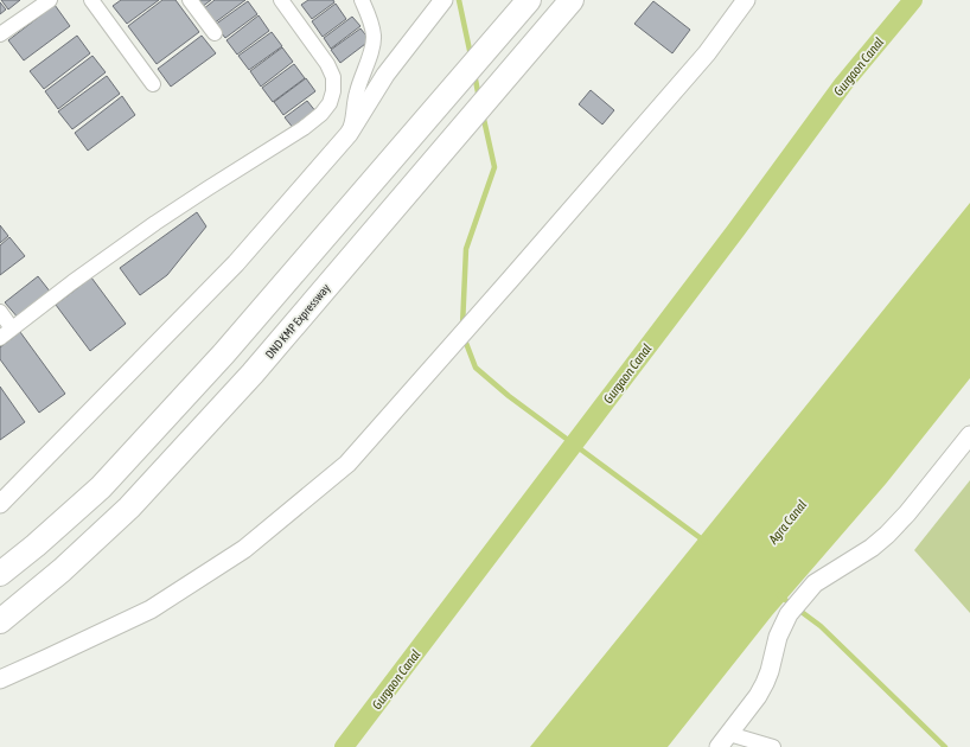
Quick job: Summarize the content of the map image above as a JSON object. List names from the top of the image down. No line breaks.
{"streets":{"highway":["DND KMP Expressway"]},"water":["Gurgaon Canal","Agra Canal"]}
